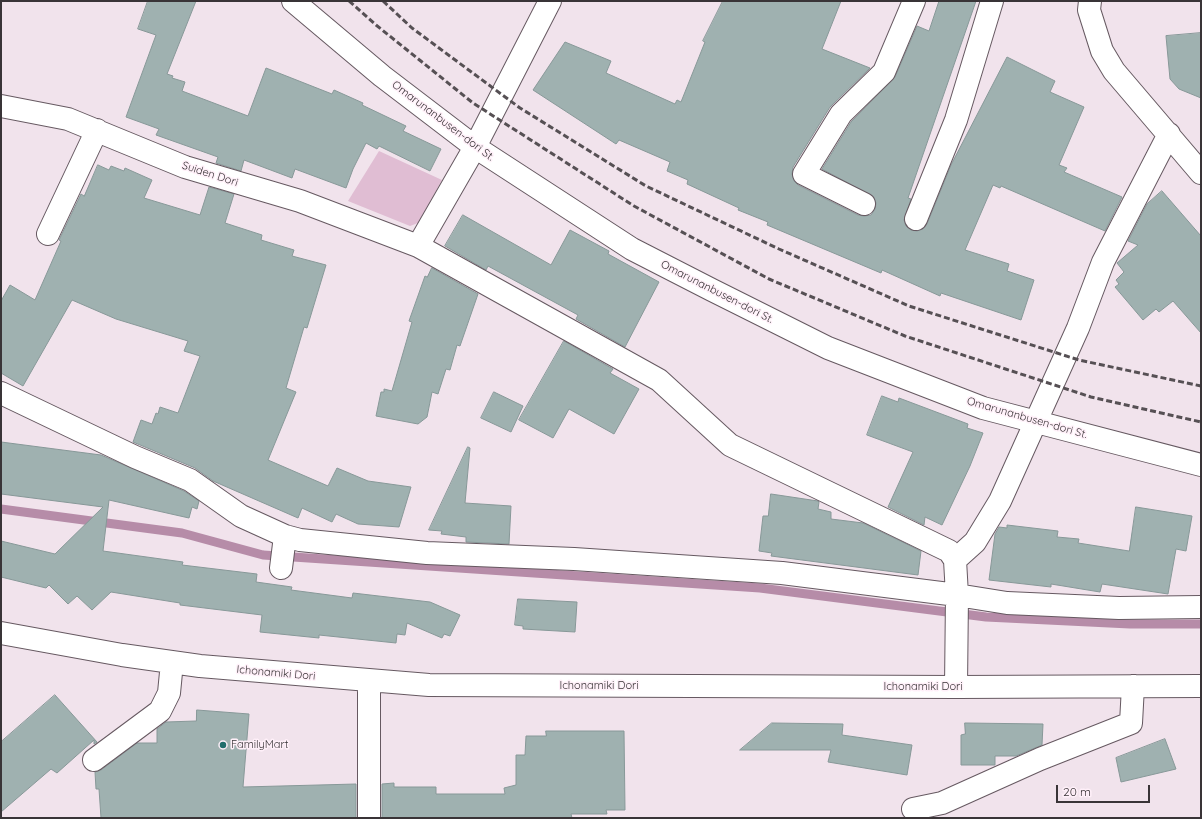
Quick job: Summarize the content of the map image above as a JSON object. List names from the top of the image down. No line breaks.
{"streets":{"street":["Omarunanbusen-dori St.","Suiden Dori","Ichonamiki Dori"]},"places":["FamilyMart"],"scale_bar":"20 m"}
